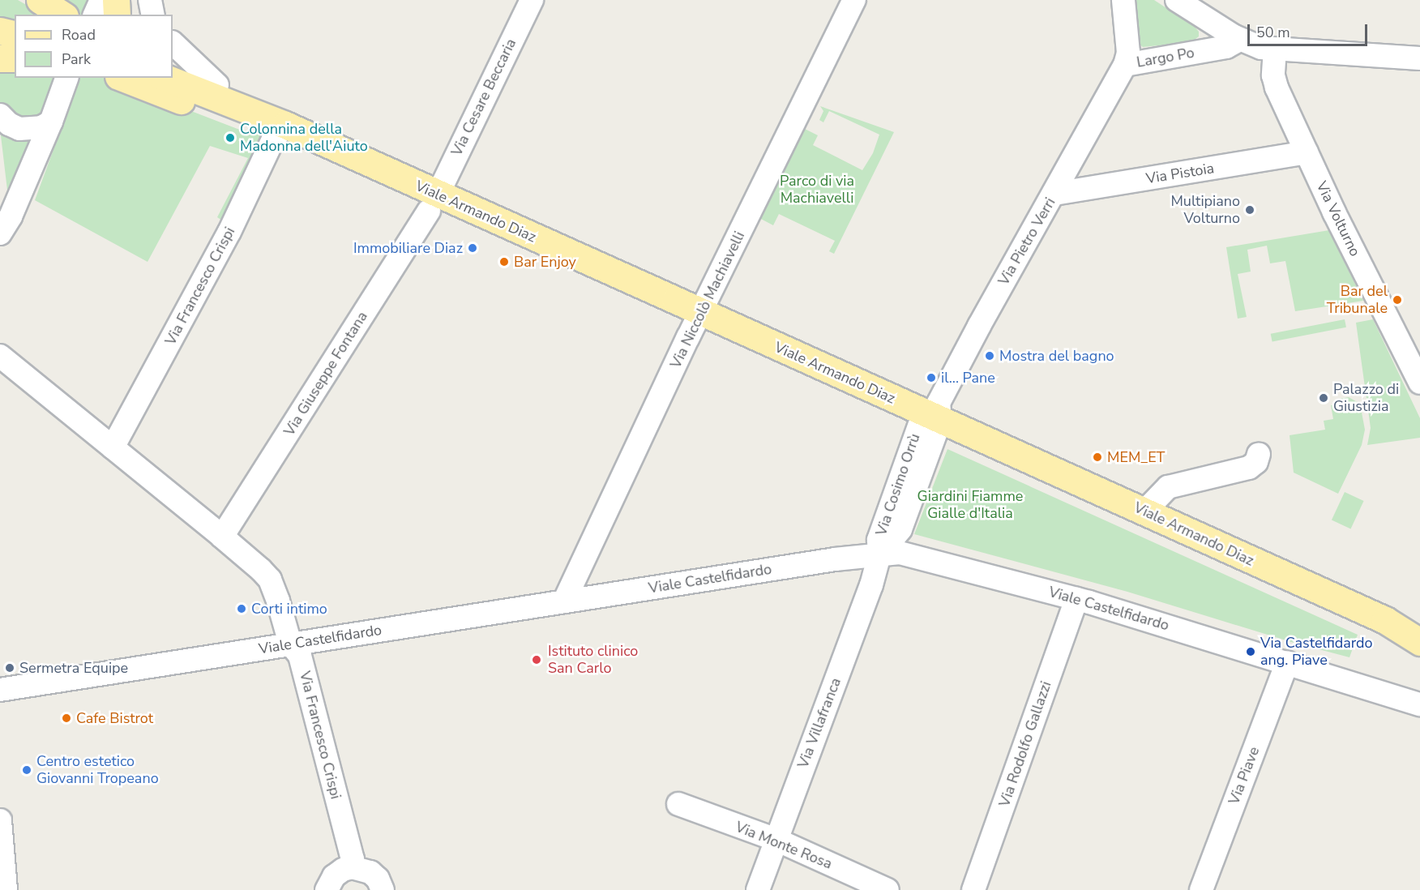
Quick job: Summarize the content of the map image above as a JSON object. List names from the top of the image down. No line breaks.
{"streets":{"main road":["Viale Armando Diaz"],"street":["Largo Po","Via Cesare Beccaria","Via Pistoia","Via Volturno","Via Pietro Verri","Via Francesco Crispi","Via Niccolò Machiavelli","Via Giuseppe Fontana","Via Cosimo Orrù","Viale Castelfidardo","Via Villafranca","Via Rodolfo Gallazzi","Via Piave","Via Monte Rosa"]},"crossings":[["Largo Po","Via Pietro Verri"],["Via Cesare Beccaria","Viale Armando Diaz"],["Via Cesare Beccaria","Via Giuseppe Fontana"],["Via Pistoia","Via Volturno"],["Via Pistoia","Via Pietro Verri"],["Viale Armando Diaz","Via Pietro Verri"],["Viale Armando Diaz","Via Francesco Crispi"],["Viale Armando Diaz","Via Niccolò Machiavelli"],["Viale Armando Diaz","Via Giuseppe Fontana"],["Viale Armando Diaz","Via Cosimo Orrù"],["Via Pietro Verri","Via Cosimo Orrù"],["Via Francesco Crispi","Via Giuseppe Fontana"],["Via Francesco Crispi","Viale Castelfidardo"],["Via Niccolò Machiavelli","Viale Castelfidardo"],["Via Cosimo Orrù","Viale Castelfidardo"],["Via Cosimo Orrù","Via Villafranca"],["Viale Castelfidardo","Via Villafranca"],["Viale Castelfidardo","Via Rodolfo Gallazzi"],["Viale Castelfidardo","Via Piave"],["Via Villafranca","Via Monte Rosa"]],"parks":["Parco di via Machiavelli","Giardini Fiamme Gialle d'Italia"],"places":["Colonnina della Madonna dell'Aiuto","Multipiano Volturno","Immobiliare Diaz","Bar Enjoy","Bar del Tribunale","Mostra del bagno","il... Pane","Palazzo di Giustizia","MEM_ET","Corti intimo","Via Castelfidardo ang. Piave","Istituto clinico San Carlo","Sermetra Equipe","Cafe Bistrot","Centro estetico Giovanni Tropeano"],"legend":["Road","Park"],"scale_bar":"50 m"}
